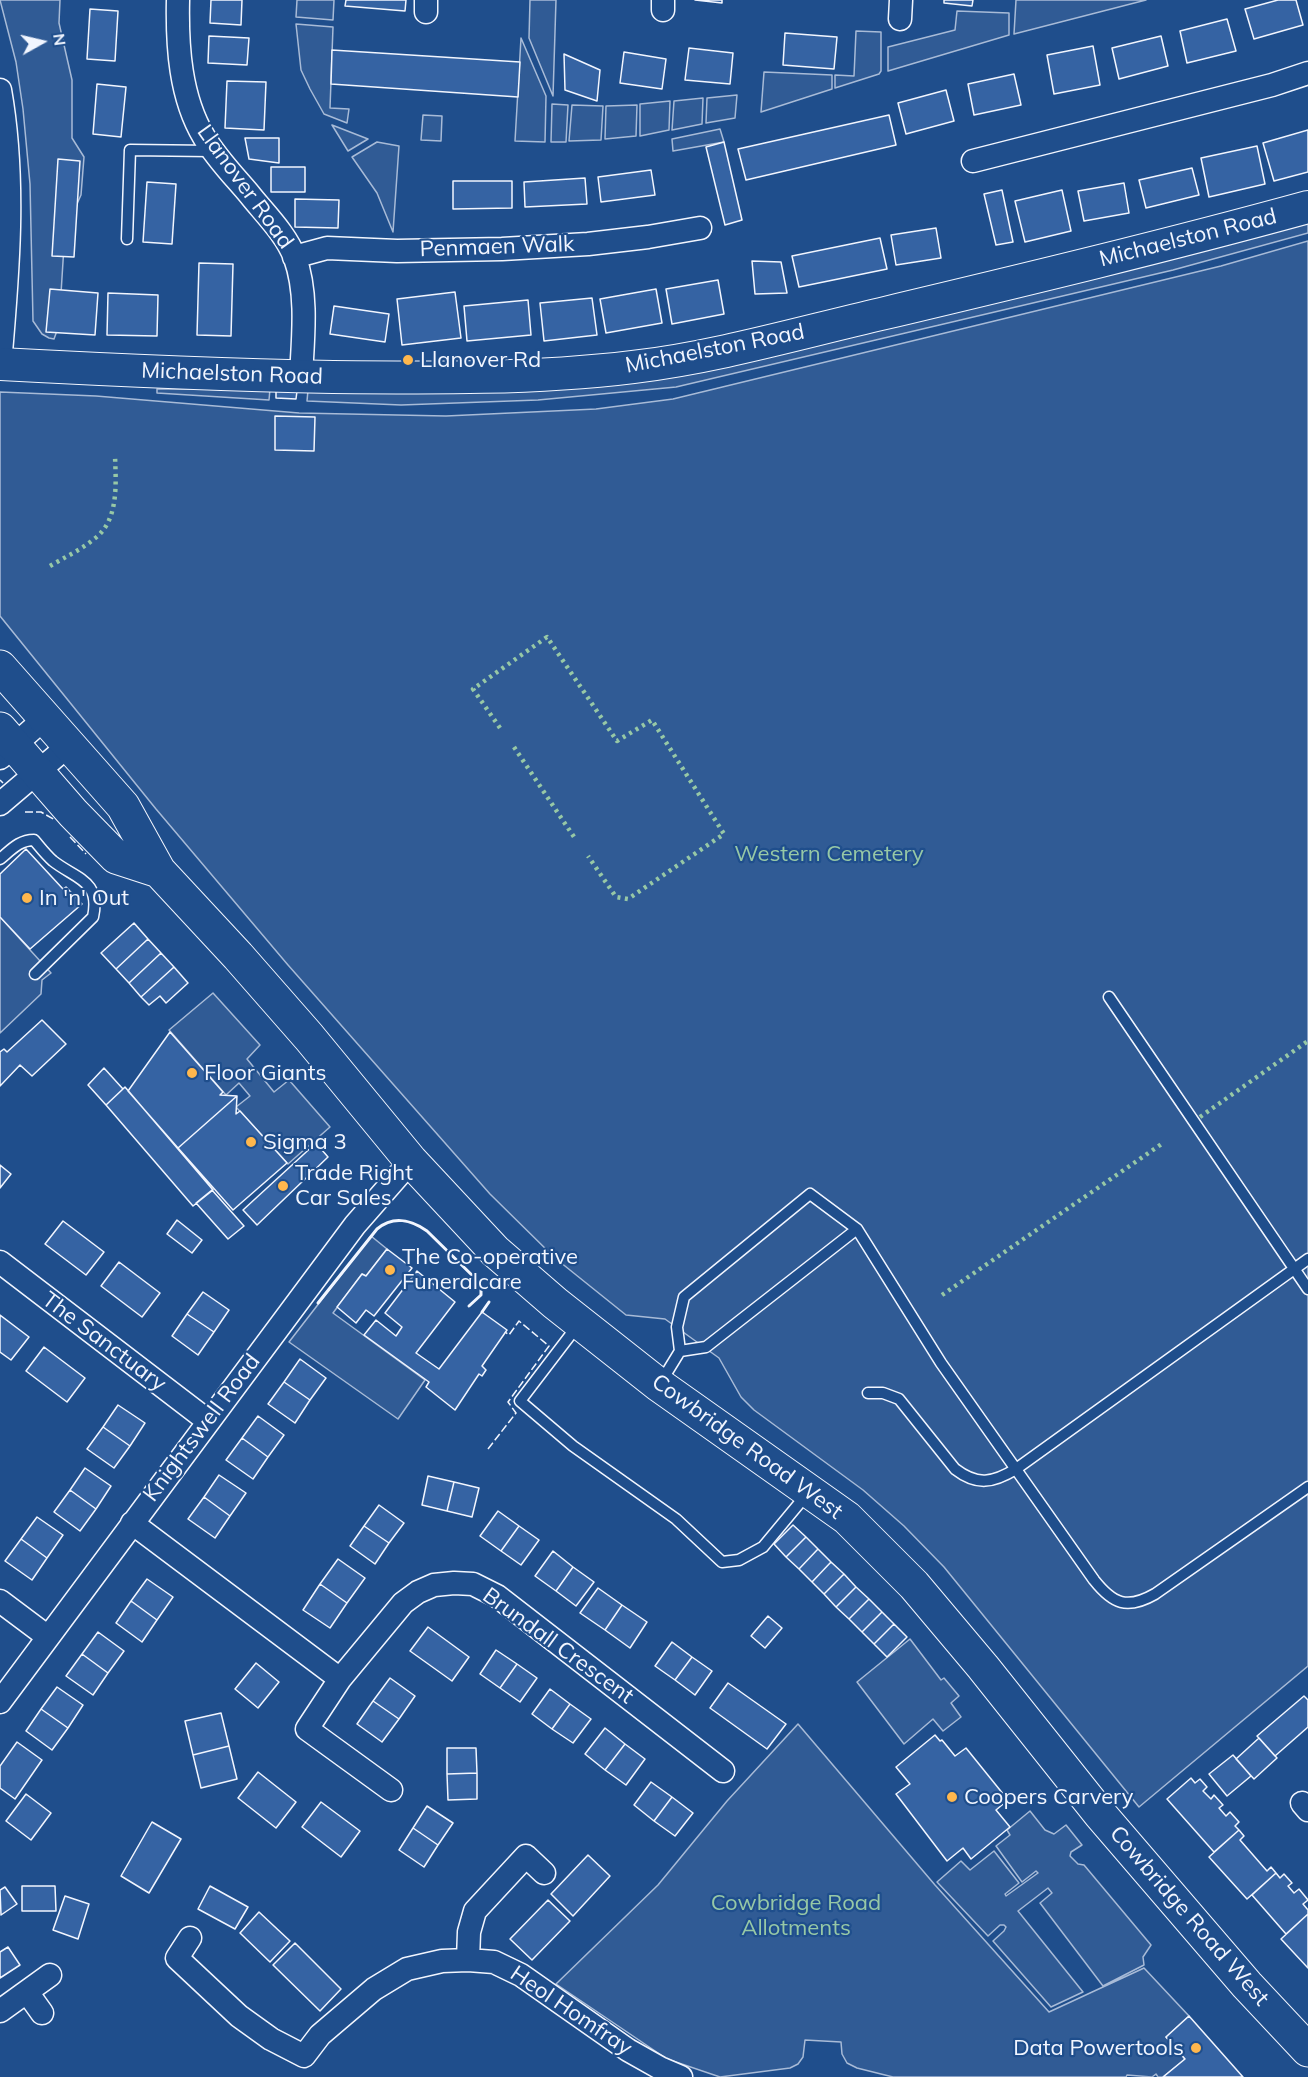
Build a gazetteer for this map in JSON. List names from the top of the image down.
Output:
{
  "streets": {
    "highway": ["Cowbridge Road West"],
    "street": [
      "Llanover Road",
      "Michaelston Road",
      "Penmaen Walk",
      "The Sanctuary",
      "Knightswell Road",
      "Brundall Crescent",
      "Heol Homfray"
    ]
  },
  "crossings": [
    ["Llanover Road", "Michaelston Road"],
    ["Llanover Road", "Penmaen Walk"],
    ["The Sanctuary", "Knightswell Road"],
    ["Knightswell Road", "Cowbridge Road West"]
  ],
  "parks": ["Western Cemetery", "Cowbridge Road Allotments"],
  "places": [
    "Llanover Rd",
    "In 'n' Out",
    "Floor Giants",
    "Sigma 3",
    "Trade Right Car Sales",
    "The Co-operative Funeralcare",
    "Coopers Carvery",
    "Data Powertools"
  ],
  "north": "right"
}
